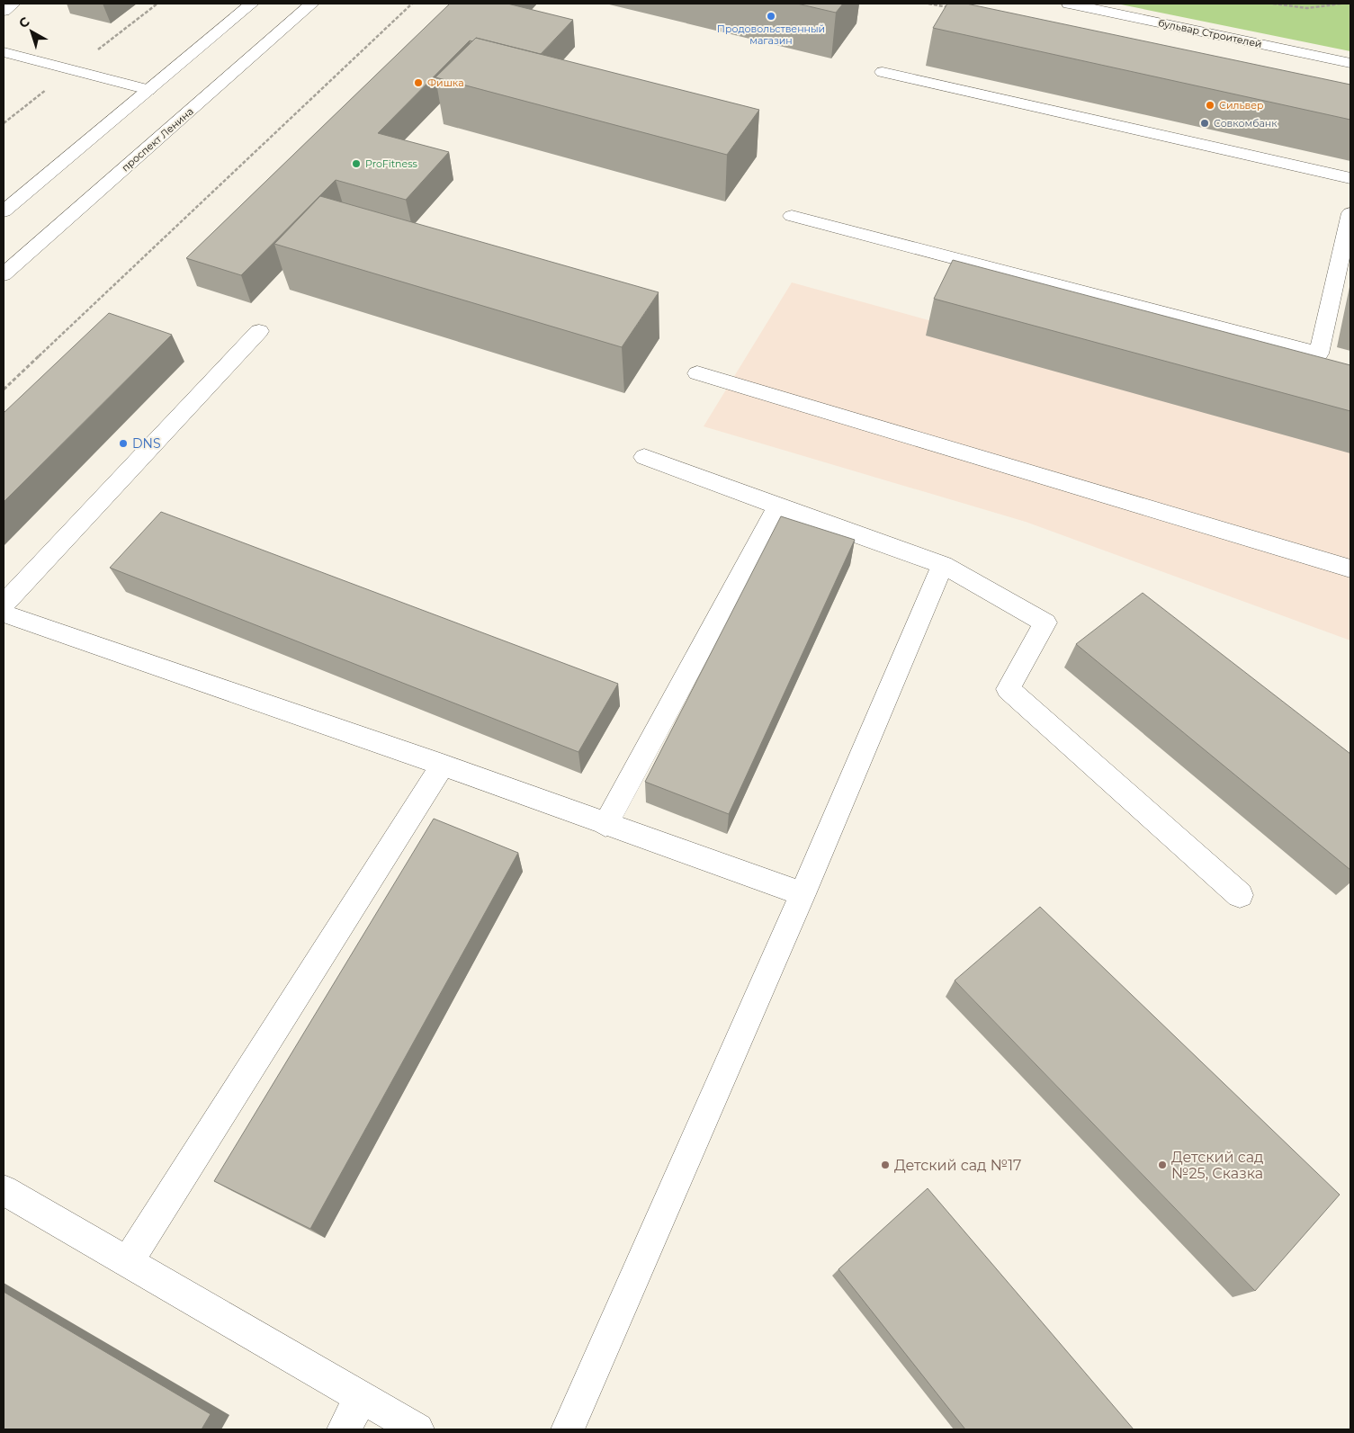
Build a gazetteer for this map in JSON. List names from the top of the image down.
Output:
{
  "streets": {
    "main road": ["бульвар Строителей", "проспект Ленина"]
  },
  "places": [
    "Продовольственный магазин",
    "Фишка",
    "Сильвер",
    "Совкомбанк",
    "ProFitness",
    "DNS",
    "Детский сад №17",
    "Детский сад №25, Сказка"
  ],
  "north": "top left"
}
